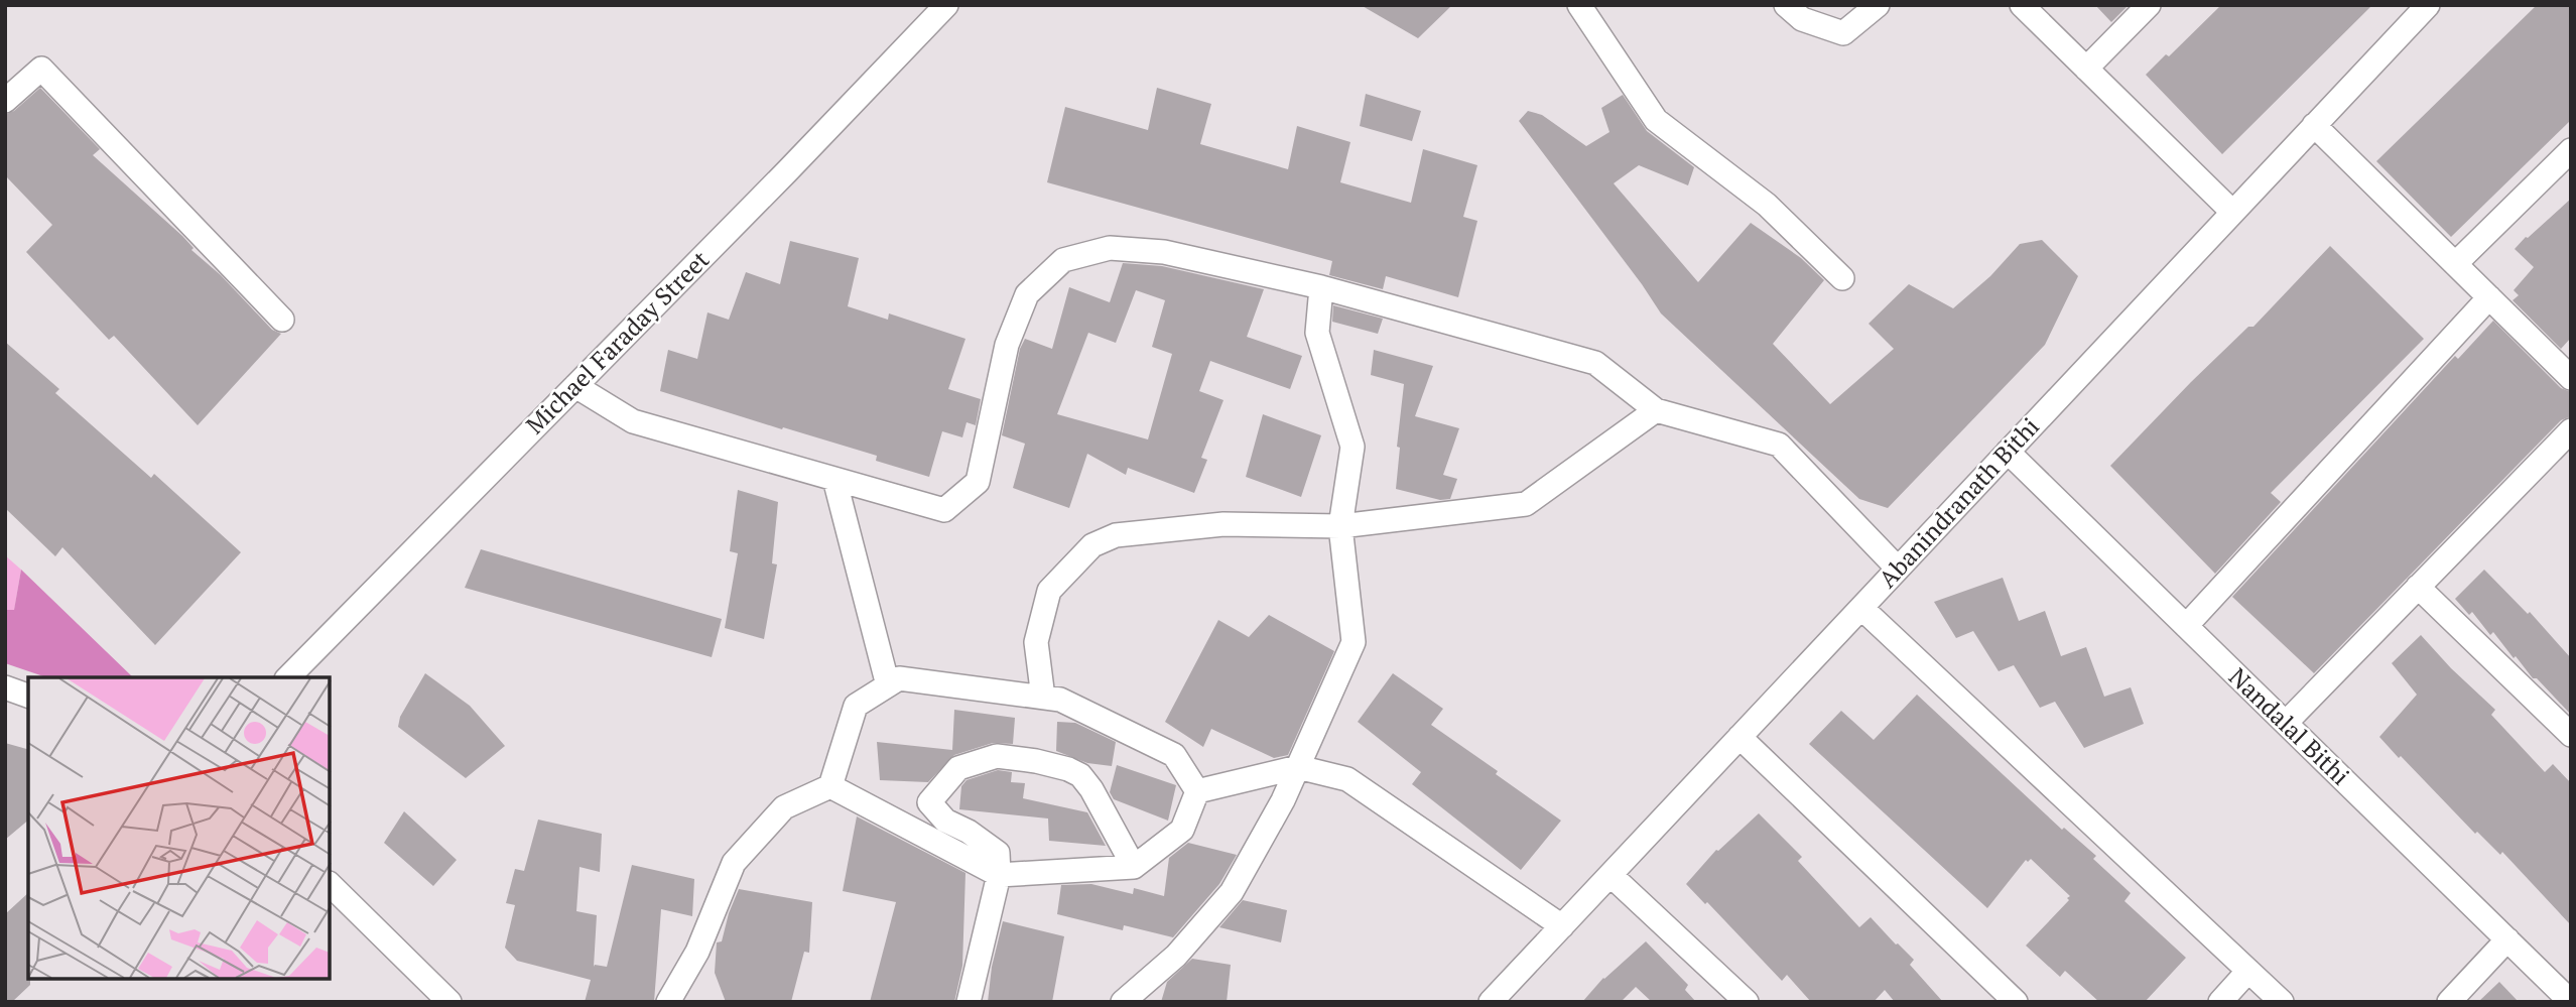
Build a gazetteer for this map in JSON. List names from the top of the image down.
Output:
{
  "streets": {
    "street": ["Michael Faraday Street", "Abanindranath Bithi", "Nandalal Bithi"]
  },
  "crossings": [
    ["Abanindranath Bithi", "Nandalal Bithi"]
  ]
}
